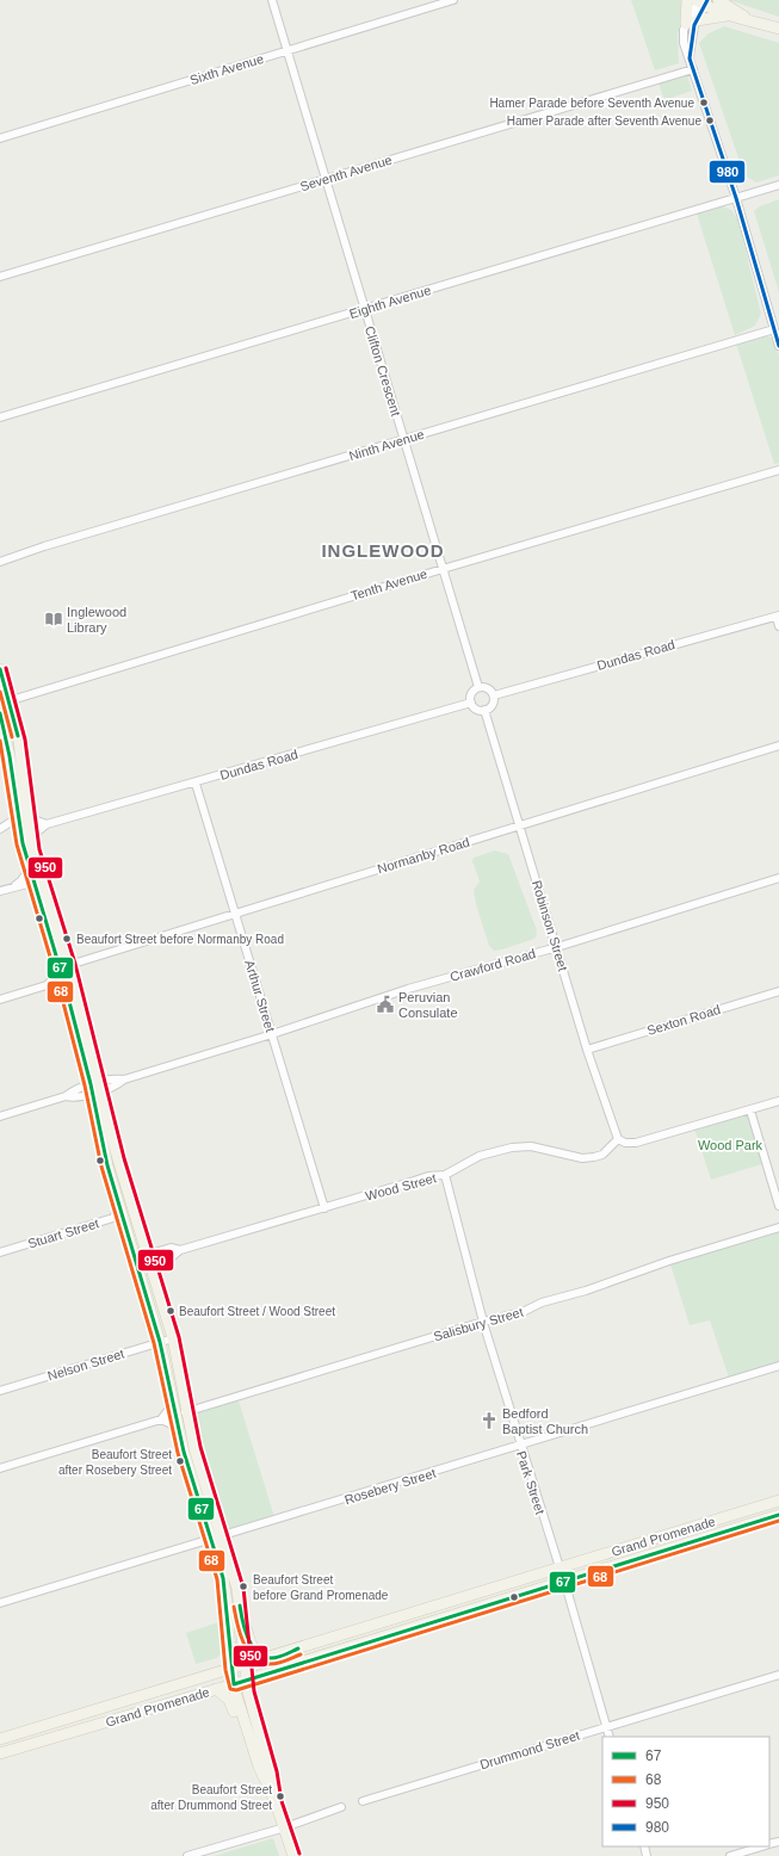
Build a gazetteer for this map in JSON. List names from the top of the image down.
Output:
{
  "streets": {
    "main road": ["Grand Promenade"],
    "street": [
      "Sixth Avenue",
      "Seventh Avenue",
      "Eighth Avenue",
      "Clifton Crescent",
      "Ninth Avenue",
      "Tenth Avenue",
      "Dundas Road",
      "Normanby Road",
      "Robinson Street",
      "Crawford Road",
      "Arthur Street",
      "Sexton Road",
      "Wood Street",
      "Stuart Street",
      "Salisbury Street",
      "Nelson Street",
      "Park Street",
      "Rosebery Street",
      "Drummond Street"
    ]
  },
  "crossings": [
    ["Sixth Avenue", "Clifton Crescent"],
    ["Seventh Avenue", "Clifton Crescent"],
    ["Eighth Avenue", "Clifton Crescent"],
    ["Clifton Crescent", "Ninth Avenue"],
    ["Clifton Crescent", "Tenth Avenue"],
    ["Clifton Crescent", "Dundas Road"],
    ["Clifton Crescent", "Robinson Street"],
    ["Dundas Road", "Robinson Street"],
    ["Dundas Road", "Arthur Street"],
    ["Normanby Road", "Robinson Street"],
    ["Normanby Road", "Arthur Street"],
    ["Robinson Street", "Crawford Road"],
    ["Robinson Street", "Sexton Road"],
    ["Robinson Street", "Wood Street"],
    ["Crawford Road", "Arthur Street"],
    ["Arthur Street", "Wood Street"],
    ["Wood Street", "Park Street"],
    ["Salisbury Street", "Park Street"],
    ["Park Street", "Rosebery Street"],
    ["Park Street", "Grand Promenade"]
  ],
  "districts": ["INGLEWOOD"],
  "parks": ["Wood Park"],
  "places": {
    "other": [
      "Hamer Parade before Seventh Avenue",
      "Hamer Parade after Seventh Avenue",
      "Beaufort Street before Normanby Road",
      "Beaufort Street / Wood Street",
      "Beaufort Street after Rosebery Street",
      "Beaufort Street before Grand Promenade",
      "Beaufort Street after Drummond Street"
    ],
    "library": ["Inglewood Library"],
    "public building": ["Peruvian Consulate"],
    "church": ["Bedford Baptist Church"]
  },
  "lines": [
    "transit line 980",
    "transit line 950",
    "transit line 67",
    "transit line 68"
  ],
  "legend": [
    "67",
    "68",
    "950",
    "980"
  ]
}
